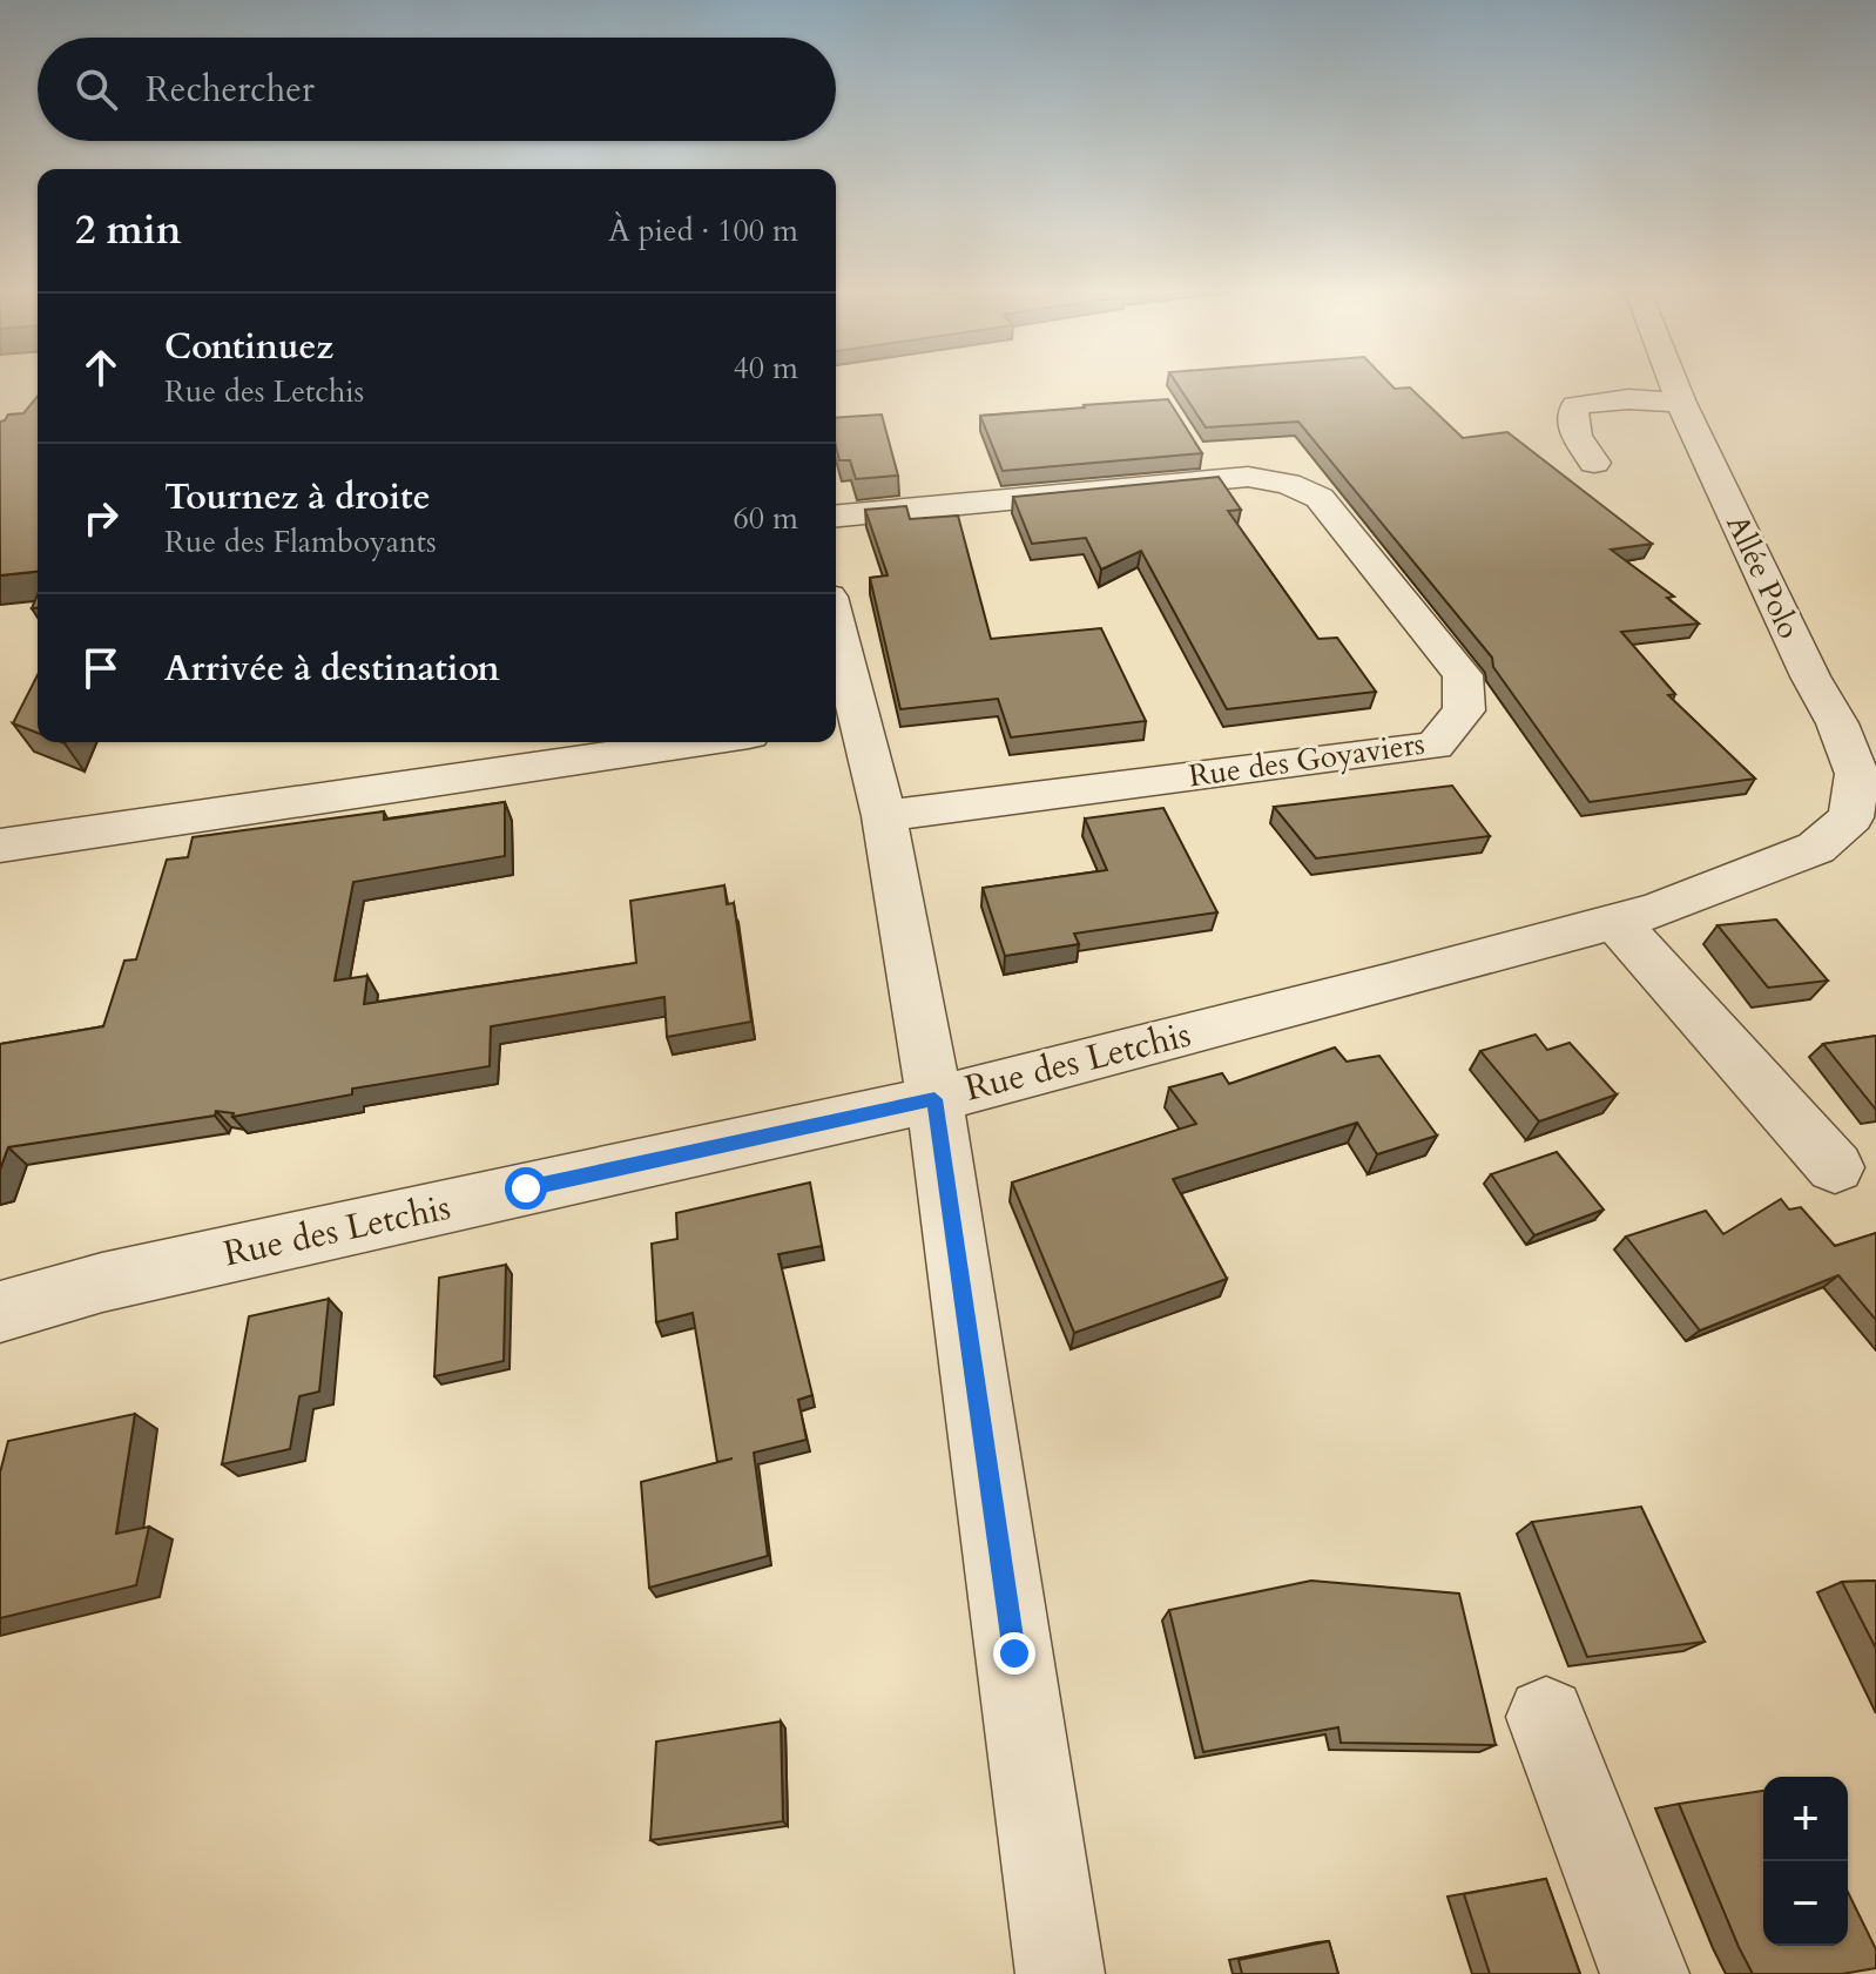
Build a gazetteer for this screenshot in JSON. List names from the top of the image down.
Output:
{
  "streets": {
    "street": ["Allée Polo", "Rue des Goyaviers", "Rue des Letchis"]
  },
  "crossings": [
    ["Allée Polo", "Rue des Letchis"]
  ],
  "page": {
    "search": "Rechercher",
    "heading": ["2 min", "À pied · 100 m"],
    "list": [
      ["Continuez", "Rue des Letchis", "40 m"],
      ["Tournez à droite", "Rue des Flamboyants", "60 m"],
      "Arrivée à destination"
    ],
    "map_buttons": ["+", "−"]
  }
}
